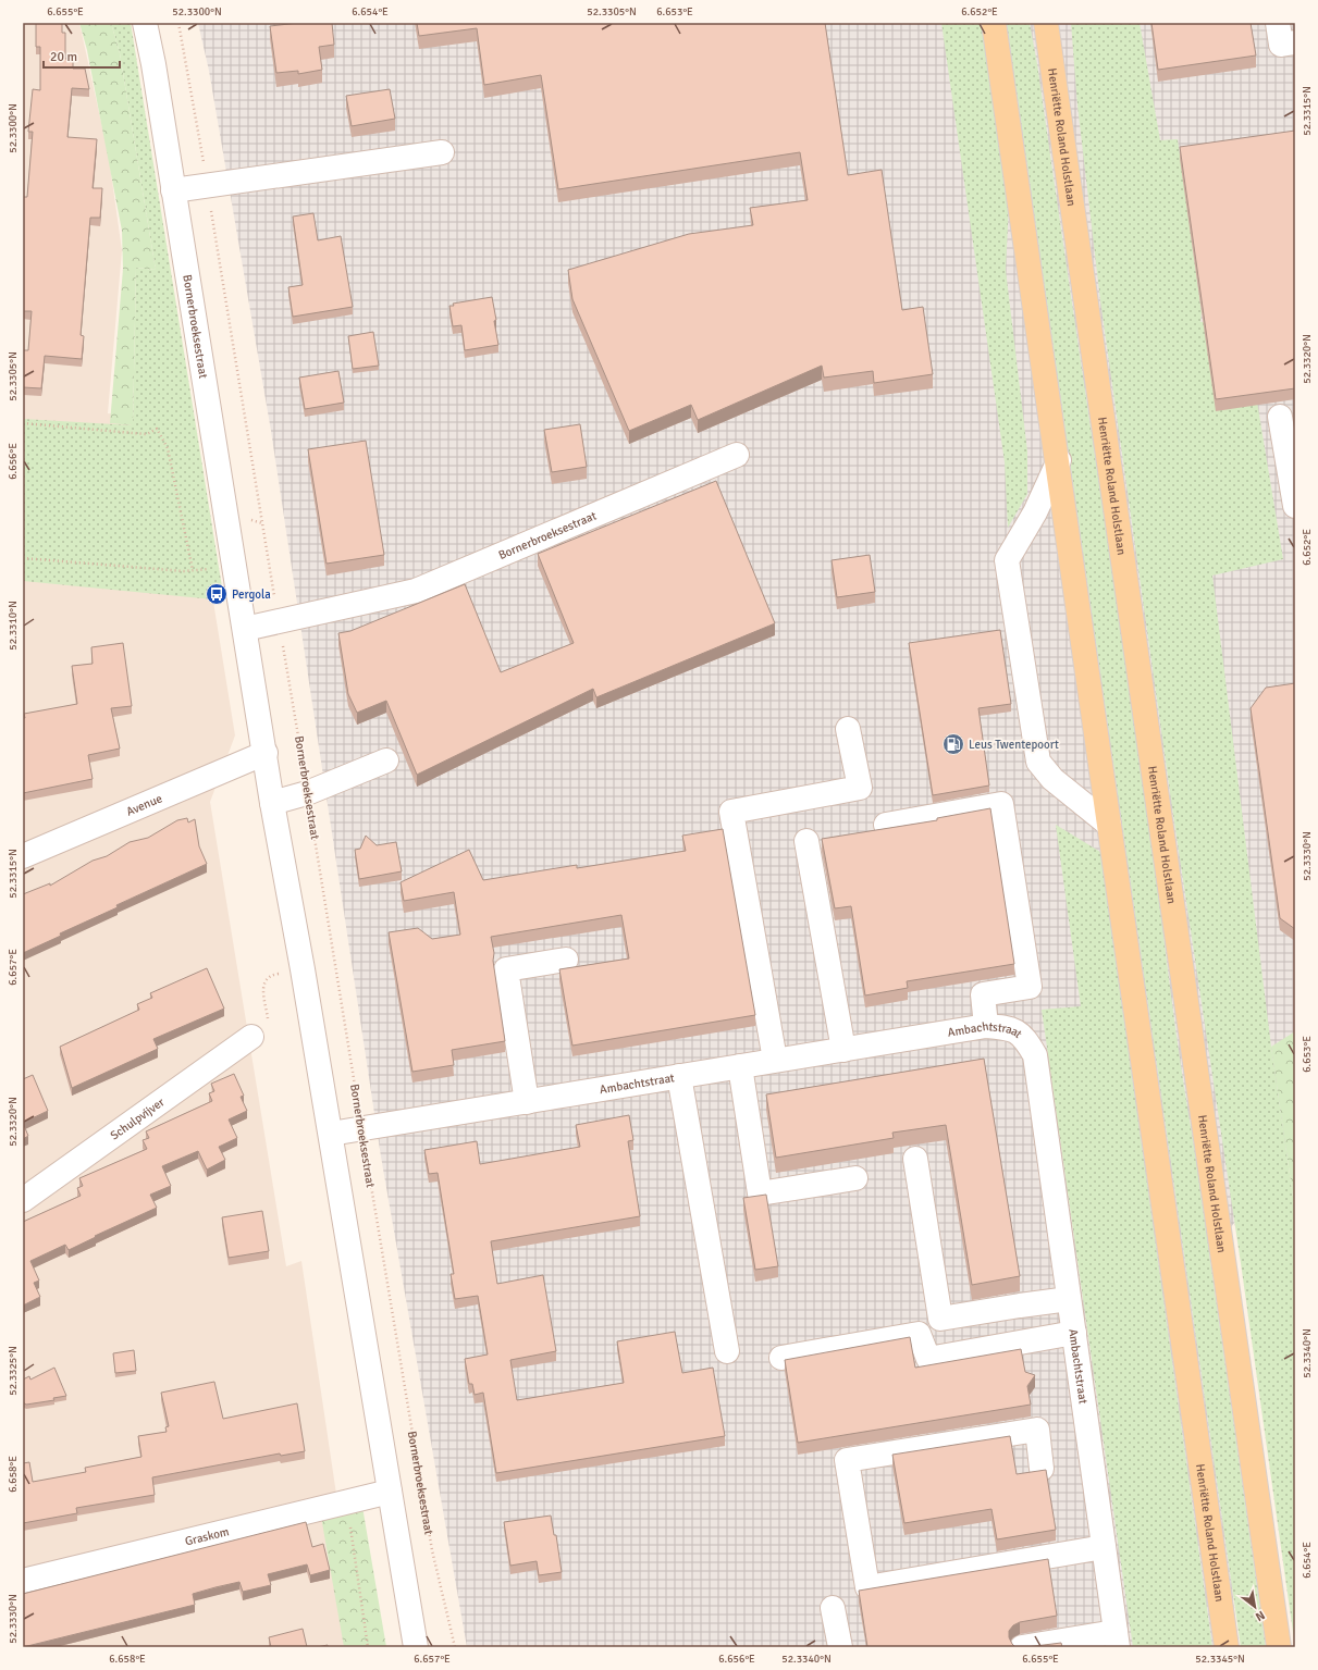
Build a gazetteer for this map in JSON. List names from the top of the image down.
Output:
{
  "streets": {
    "main road": ["Henriëtte Roland Holstlaan"],
    "street": [
      "Bornerbroeksestraat",
      "Avenue",
      "Ambachtstraat",
      "Schulpvijver",
      "Graskom"
    ]
  },
  "crossings": [
    ["Bornerbroeksestraat", "Avenue"],
    ["Bornerbroeksestraat", "Ambachtstraat"],
    ["Bornerbroeksestraat", "Graskom"]
  ],
  "places": {
    "bus stop": ["Pergola"],
    "fuel station": ["Leus Twentepoort"]
  },
  "scale_bar": "20 m",
  "north": "bottom right",
  "coordinates": [
    "6.655°E",
    "52.3300°N",
    "6.654°E",
    "52.3305°N",
    "6.653°E",
    "6.652°E",
    "52.3315°N",
    "52.3320°N",
    "6.656°E",
    "52.3310°N",
    "52.3330°N",
    "6.657°E",
    "52.3340°N",
    "52.3325°N",
    "6.658°E",
    "52.3345°N"
  ]
}
